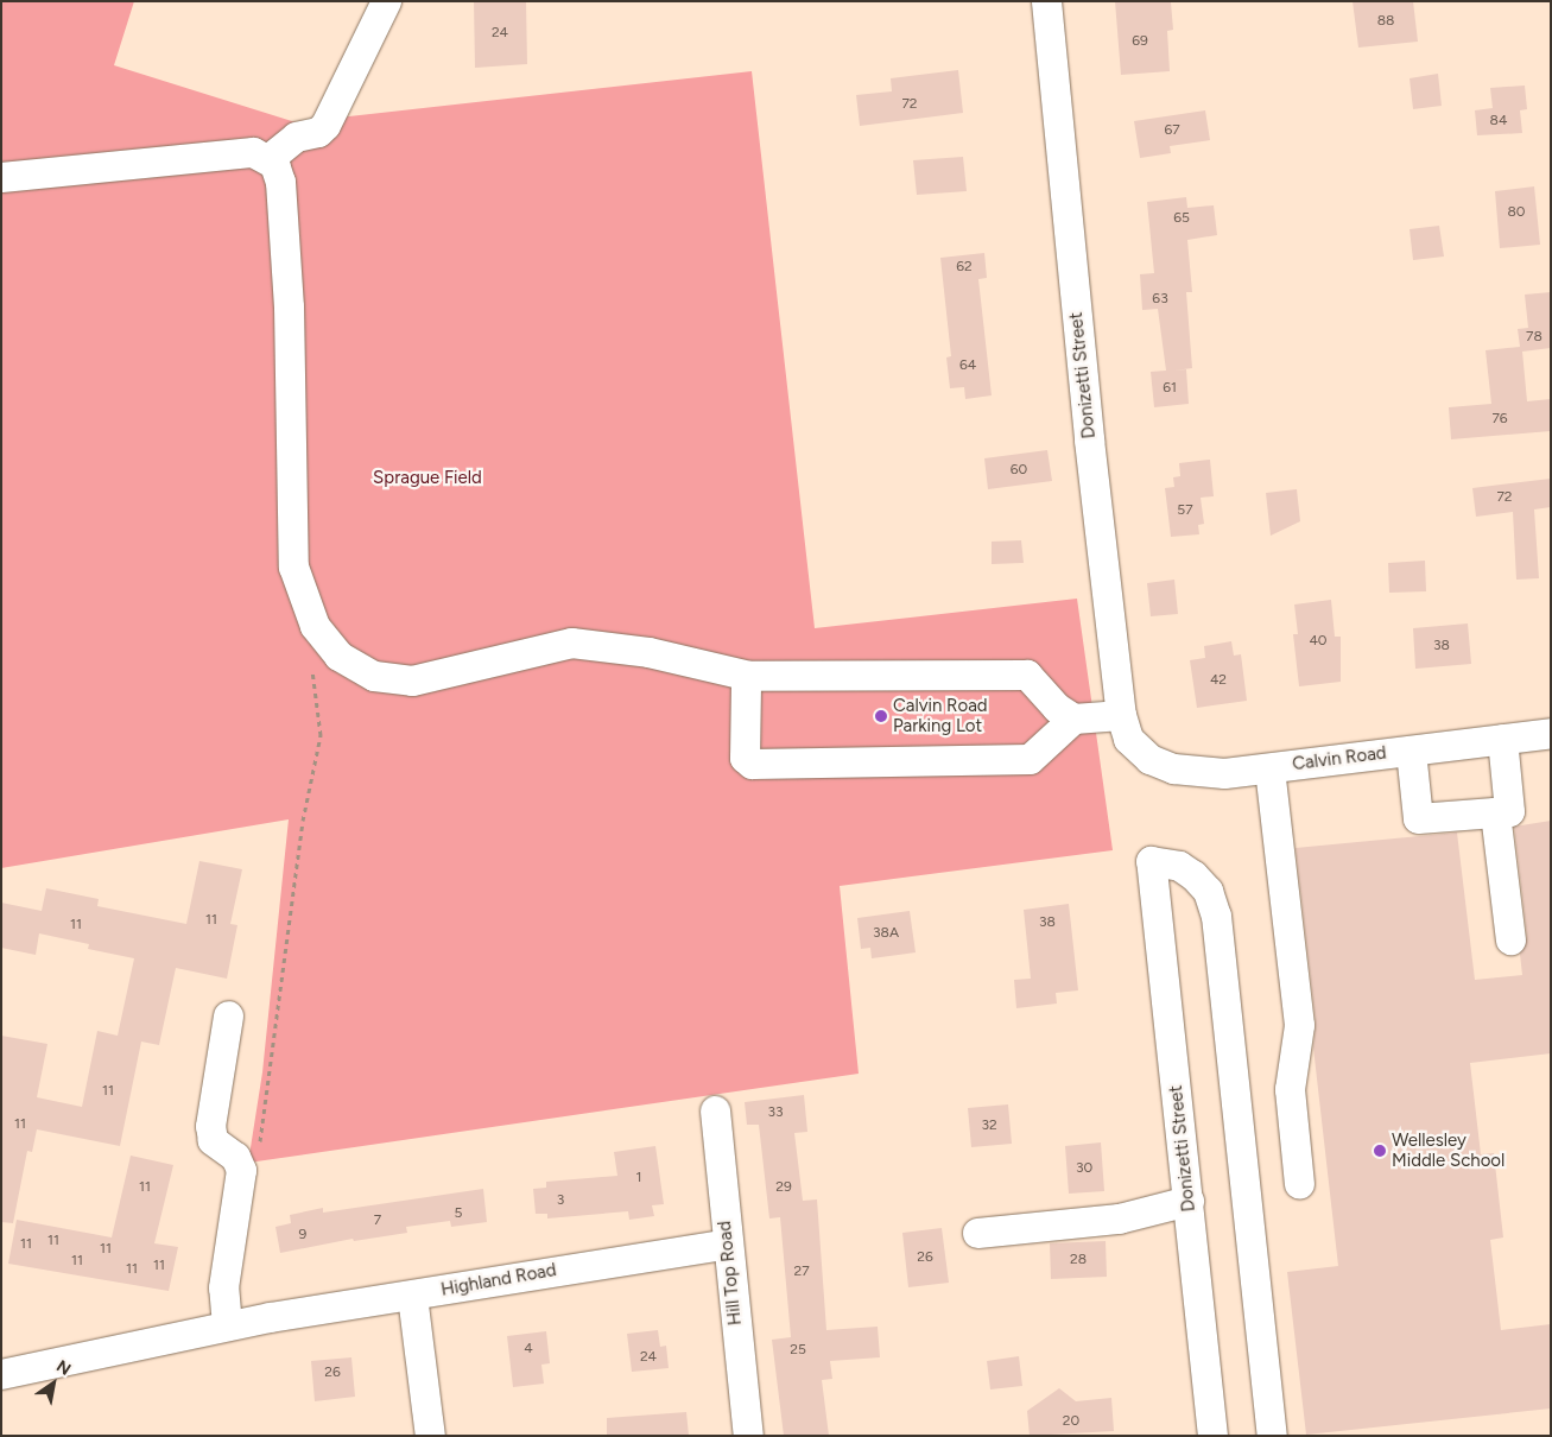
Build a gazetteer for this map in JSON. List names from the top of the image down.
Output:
{
  "streets": {
    "street": [
      "Donizetti Street",
      "Calvin Road",
      "Hill Top Road",
      "Highland Road"
    ]
  },
  "crossings": [
    ["Donizetti Street", "Calvin Road"],
    ["Hill Top Road", "Highland Road"]
  ],
  "parks": ["Sprague Field"],
  "places": ["Calvin Road Parking Lot", "Wellesley Middle School"],
  "house_numbers": [
    "88",
    "24",
    "69",
    "72",
    "84",
    "67",
    "80",
    "65",
    "62",
    "63",
    "78",
    "64",
    "61",
    "76",
    "60",
    "72",
    "57",
    "40",
    "38",
    "42",
    "11",
    "38",
    "11",
    "38A",
    "11",
    "33",
    "11",
    "32",
    "30",
    "1",
    "11",
    "29",
    "3",
    "5",
    "7",
    "9",
    "11",
    "11",
    "11",
    "26",
    "28",
    "11",
    "11",
    "11",
    "27",
    "4",
    "25",
    "24",
    "26",
    "20"
  ],
  "north": "top right"
}
